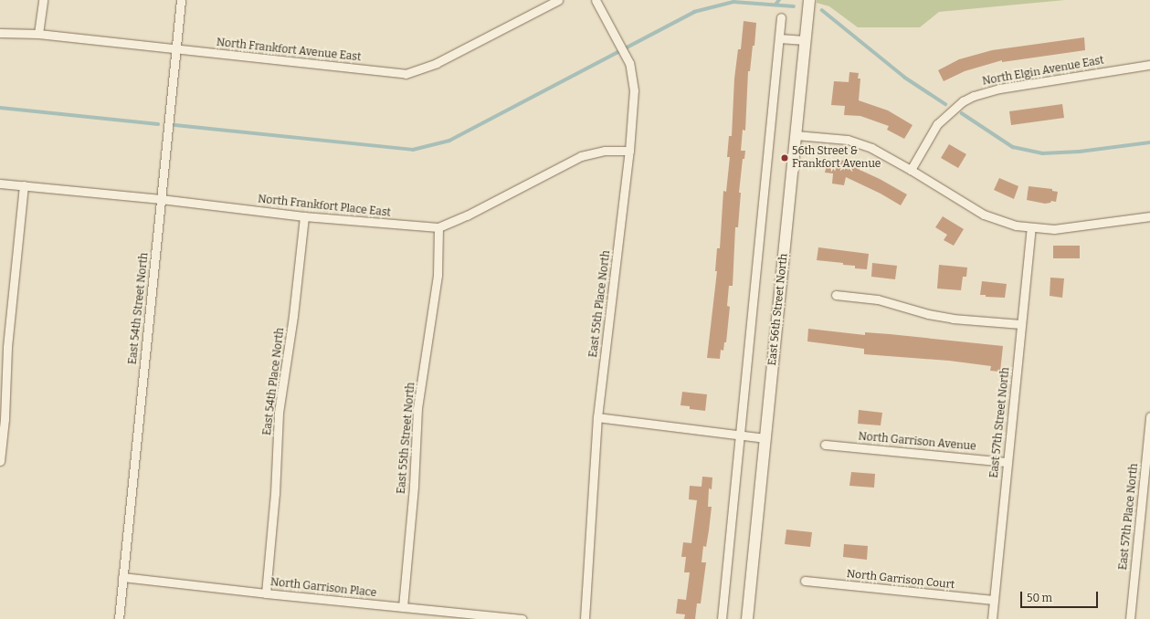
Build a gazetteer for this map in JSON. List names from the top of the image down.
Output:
{
  "streets": {
    "street": [
      "North Frankfort Avenue East",
      "North Elgin Avenue East",
      "North Frankfort Place East",
      "East 55th Place North",
      "East 54th Street North",
      "East 56th Street North",
      "East 54th Place North",
      "East 57th Street North",
      "East 55th Street North",
      "North Garrison Avenue",
      "East 57th Place North",
      "North Garrison Court",
      "North Garrison Place"
    ]
  },
  "crossings": [
    ["North Frankfort Avenue East", "East 54th Street North"],
    ["North Frankfort Place East", "East 55th Place North"],
    ["North Frankfort Place East", "East 54th Street North"],
    ["North Frankfort Place East", "East 54th Place North"],
    ["North Frankfort Place East", "East 55th Street North"],
    ["East 54th Street North", "North Garrison Place"],
    ["East 54th Place North", "North Garrison Place"],
    ["East 57th Street North", "North Garrison Avenue"],
    ["East 57th Street North", "North Garrison Court"],
    ["East 55th Street North", "North Garrison Place"]
  ],
  "places": ["56th Street & Frankfort Avenue"],
  "scale_bar": "50 m"
}
